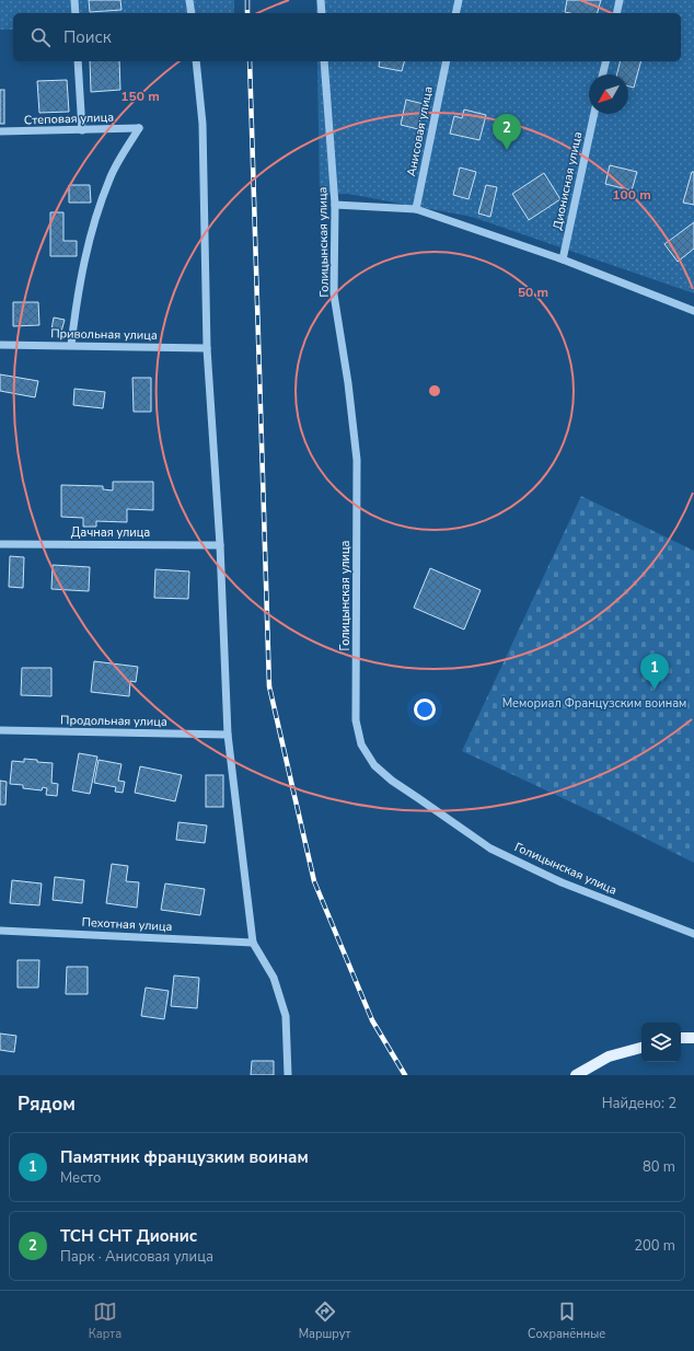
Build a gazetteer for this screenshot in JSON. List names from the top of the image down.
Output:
{
  "streets": {
    "street": [
      "Степовая улица",
      "Анисовая улица",
      "Дионисная улица",
      "Голицынская улица",
      "Привольная улица",
      "Дачная улица",
      "Продольная улица",
      "Пехотная улица"
    ]
  },
  "crossings": [
    ["Степовая улица", "Привольная улица"]
  ],
  "parks": ["Мемориал Французским воинам"],
  "north": "bottom left",
  "page": {
    "search": "Поиск",
    "pins": ["2", "1"],
    "heading": ["Рядом", "Найдено: 2"],
    "list": [
      {
        "mark": "1",
        "name": "Памятник французким воинам",
        "note": "Место",
        "value": "80 m"
      },
      {
        "mark": "2",
        "name": "ТСН СНТ Дионис",
        "note": "Парк · Анисовая улица",
        "value": "200 m"
      }
    ],
    "nav": ["Карта", "Маршрут", "Сохранённые"]
  },
  "rings": ["150 m", "100 m", "50 m"]
}
